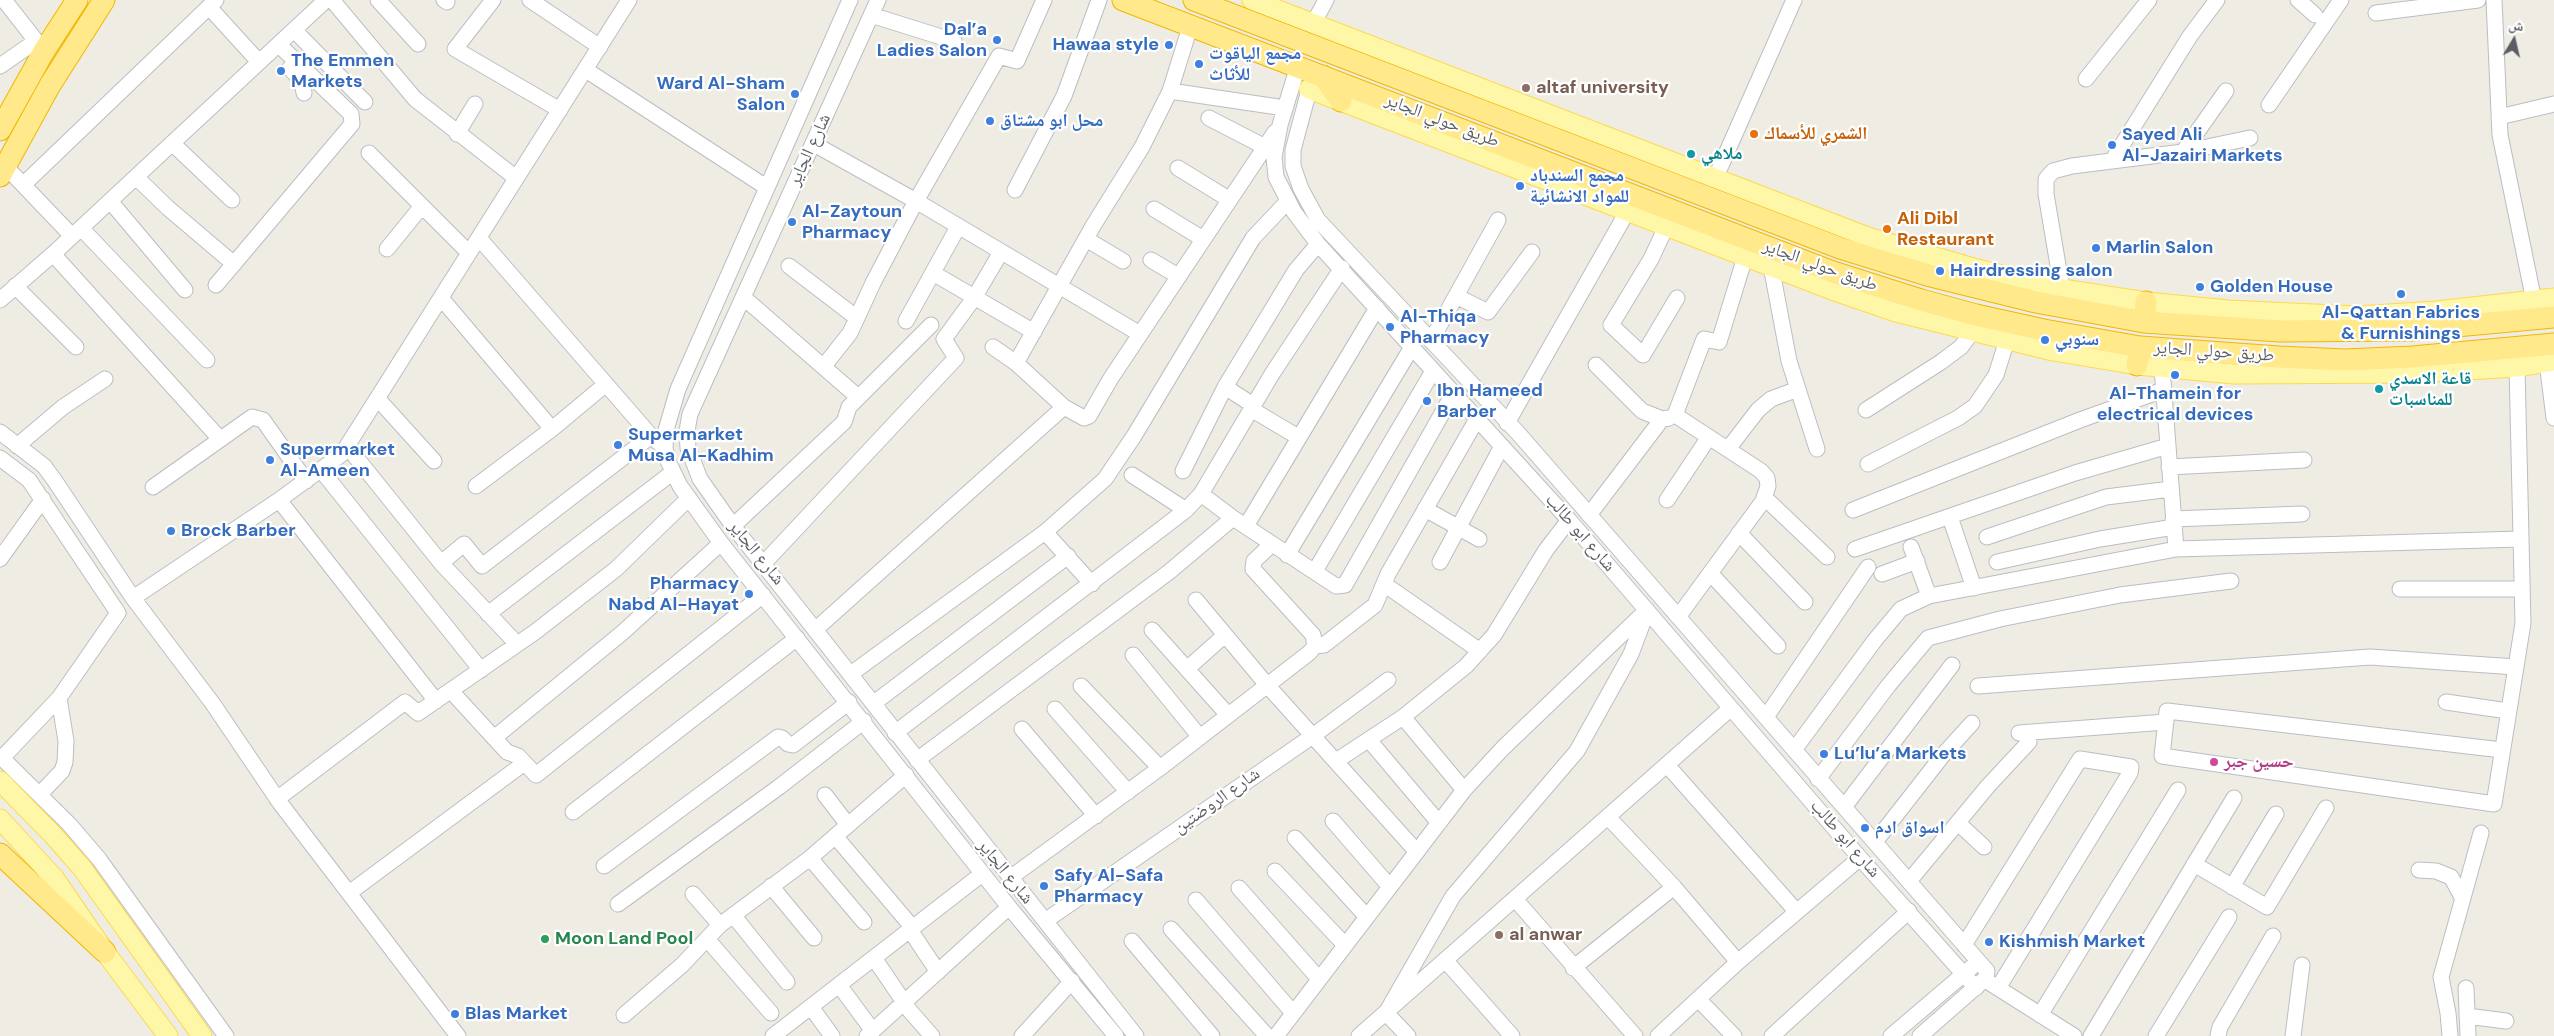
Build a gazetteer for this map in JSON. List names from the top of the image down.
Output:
{
  "streets": {
    "highway": ["طريق حولي الجاير"],
    "street": ["شارع الجاير", "شارع ابو طالب", "شارع الروضتين"]
  },
  "crossings": [
    ["طريق حولي الجاير", "شارع ابو طالب"],
    ["شارع الجاير", "شارع الروضتين"]
  ],
  "places": [
    "Dal’a Ladies Salon",
    "Hawaa style",
    "مجمع الياقوت للأثاث",
    "The Emmen Markets",
    "altaf university",
    "Ward Al-Sham Salon",
    "محل ابو مشتاق",
    "الشمري للأسماك",
    "Sayed Ali Al-Jazairi Markets",
    "ملاهي",
    "مجمع السندباد للمواد الانشائية",
    "Al-Zaytoun Pharmacy",
    "Ali Dibl Restaurant",
    "Marlin Salon",
    "Hairdressing salon",
    "Golden House",
    "Al-Qattan Fabrics & Furnishings",
    "Al-Thiqa Pharmacy",
    "سنوبي",
    "Al-Thamein for electrical devices",
    "قاعة الاسدي للمناسبات",
    "Ibn Hameed Barber",
    "Supermarket Musa Al-Kadhim",
    "Supermarket Al-Ameen",
    "Brock Barber",
    "Pharmacy Nabd Al-Hayat",
    "Lu’lu’a Markets",
    "حسين جبر",
    "اسواق ادم",
    "Safy Al-Safa Pharmacy",
    "al anwar",
    "Moon Land Pool",
    "Kishmish Market",
    "Blas Market"
  ],
  "north": "top"
}
